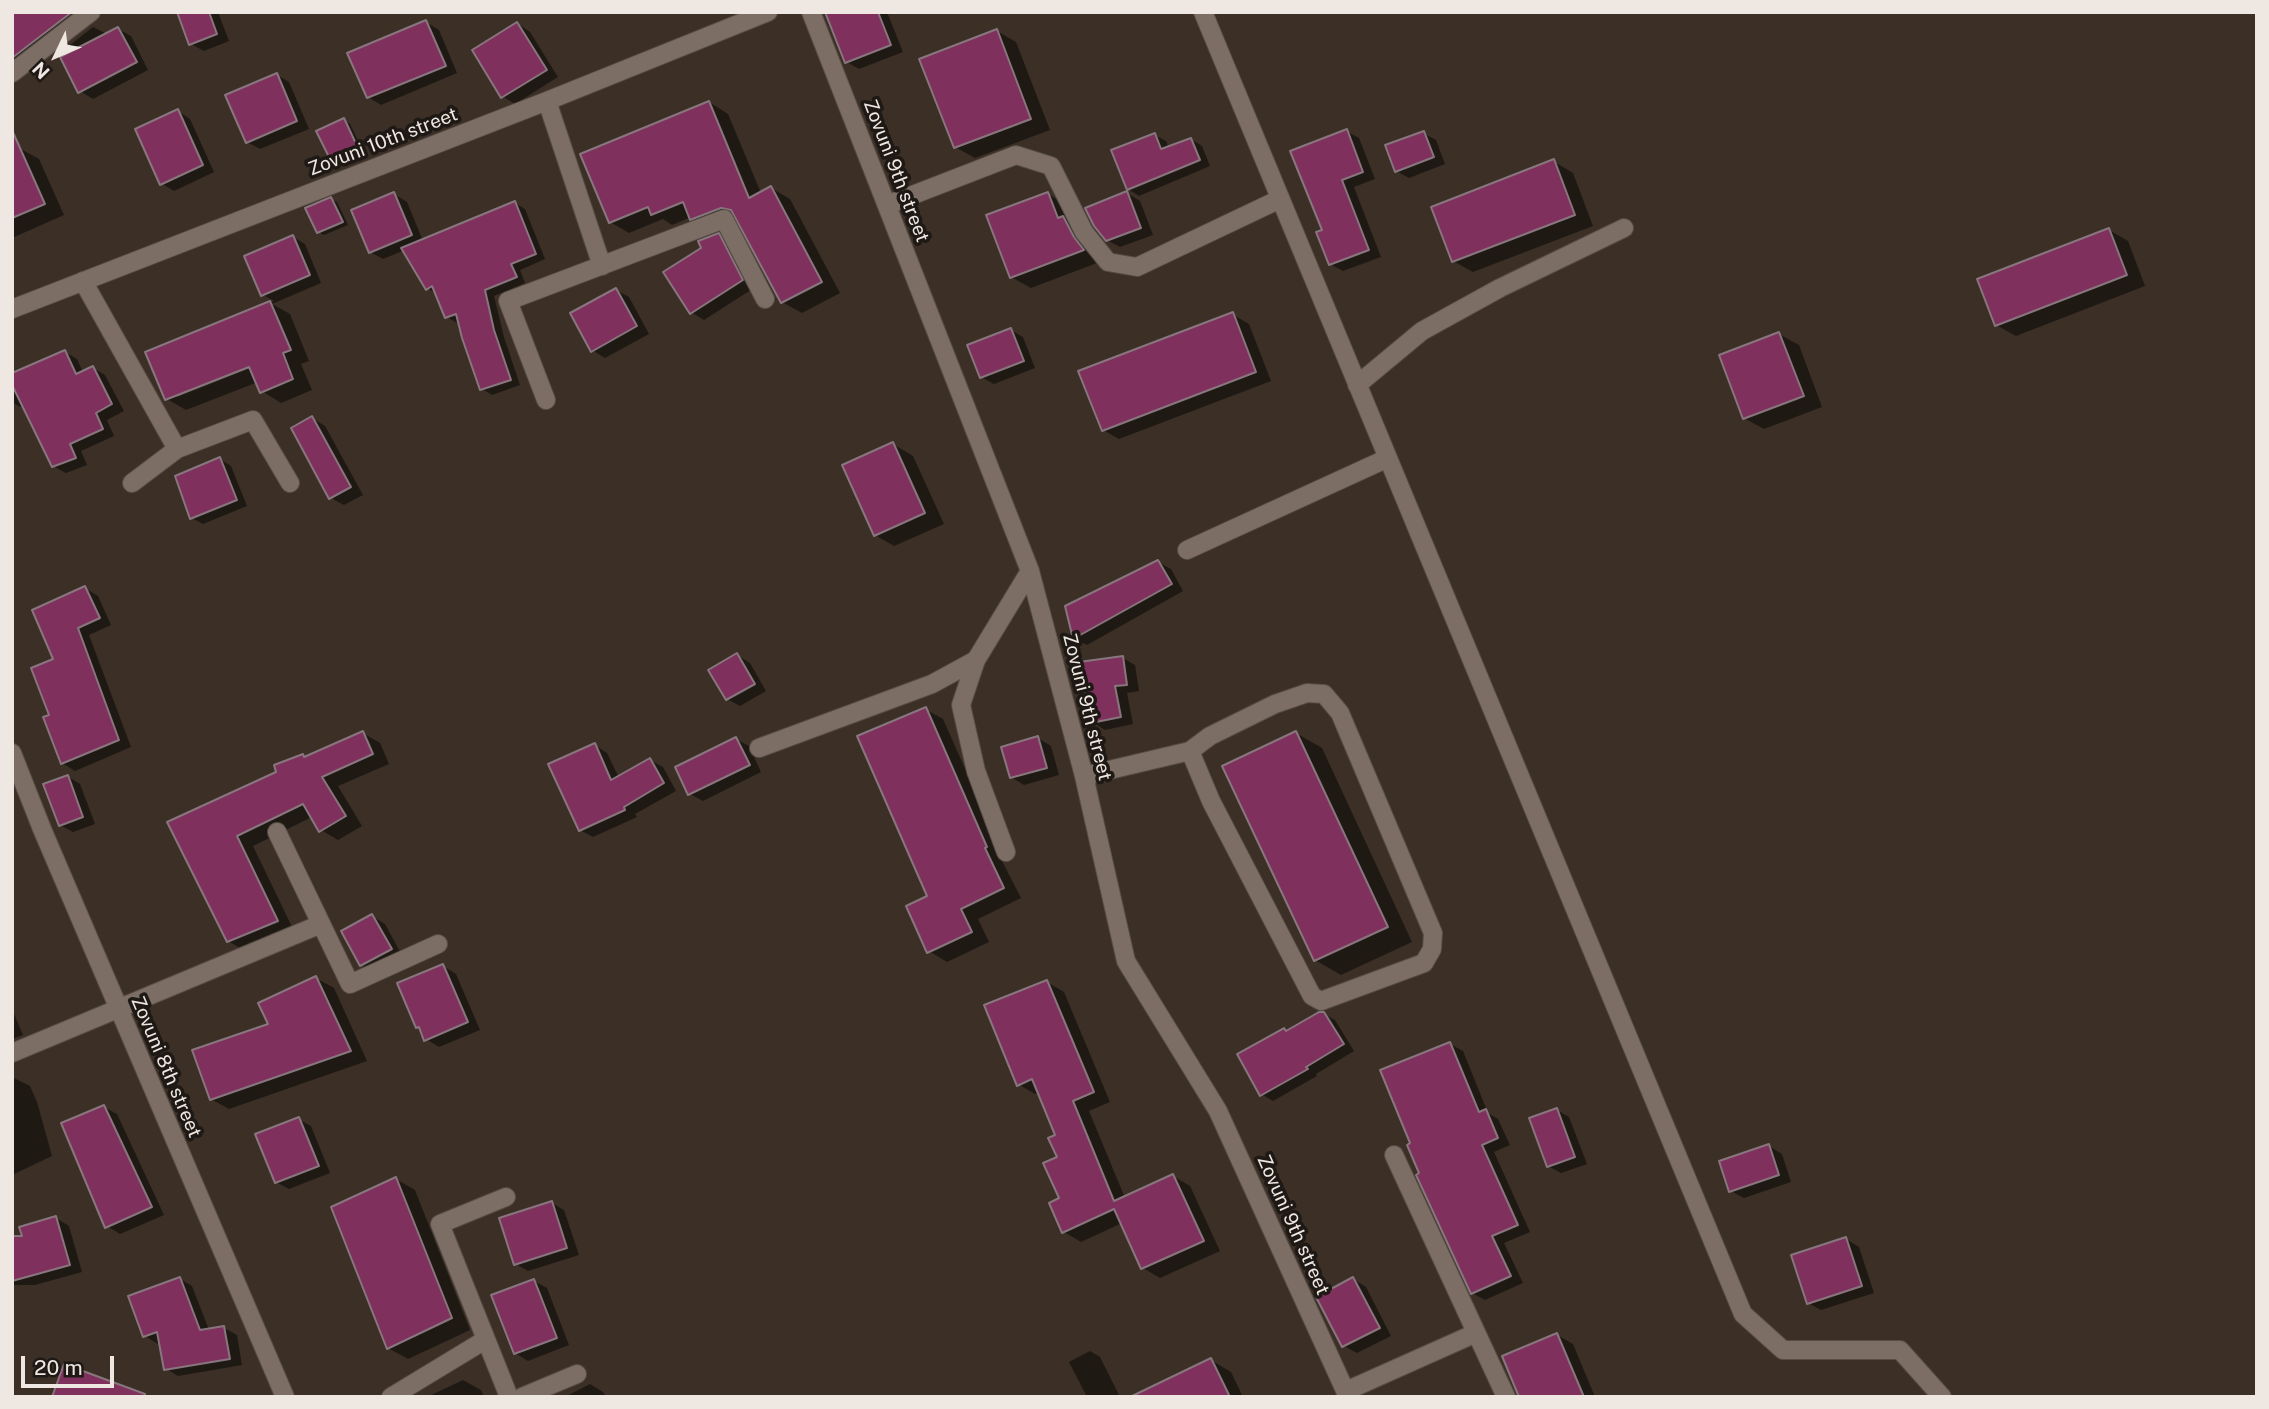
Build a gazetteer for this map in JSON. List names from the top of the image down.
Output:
{
  "streets": {
    "street": ["Zovuni 10th street", "Zovuni 9th street", "Zovuni 8th street"]
  },
  "scale_bar": "20 m",
  "north": "bottom left"
}
